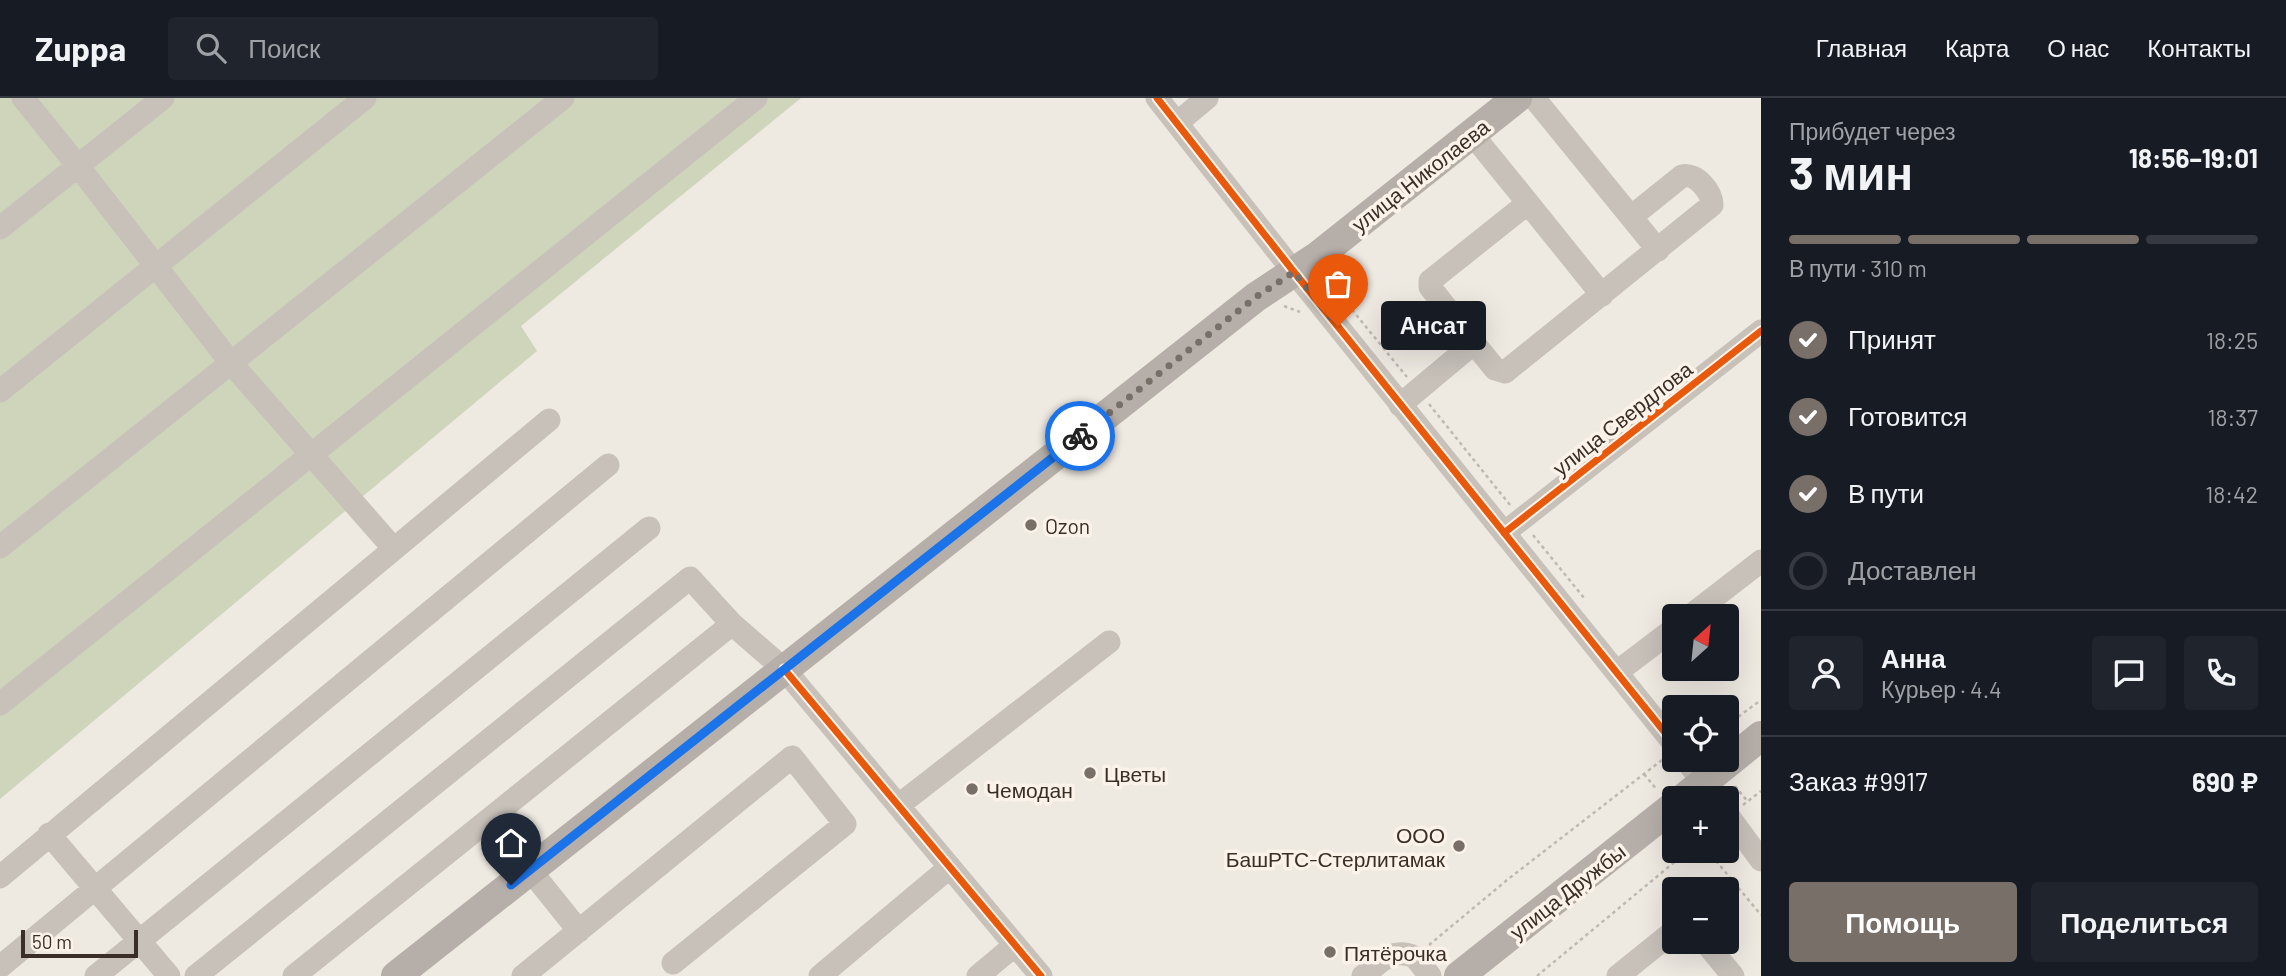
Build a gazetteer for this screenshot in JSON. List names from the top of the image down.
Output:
{
  "streets": {
    "main road": ["улица Николаева", "улица Дружбы"],
    "street": ["улица Свердлова"]
  },
  "places": [
    "Ансат",
    "Ozon",
    "Цветы",
    "Чемодан",
    "ООО БашРТС-Стерлитамак",
    "Пятёрочка"
  ],
  "scale_bar": "50 m",
  "north": "top right",
  "page": {
    "header": "Zuppa",
    "search": "Поиск",
    "nav": [
      "Главная",
      "Карта",
      "О нас",
      "Контакты"
    ],
    "heading": ["3 мин", "Прибудет через", "18:56–19:01"],
    "panel": [
      "Анна",
      "Курьер · 4.4",
      "Заказ #9917",
      "690 ₽"
    ],
    "bar": "В пути · 310 m",
    "bubble": "Ансат",
    "list": [
      ["Принят", "18:25"],
      ["Готовится", "18:37"],
      ["В пути", "18:42"],
      "Доставлен"
    ],
    "map_buttons": ["+", "−"],
    "buttons": ["Помощь", "Поделиться"],
    "scale": "50 m"
  }
}
